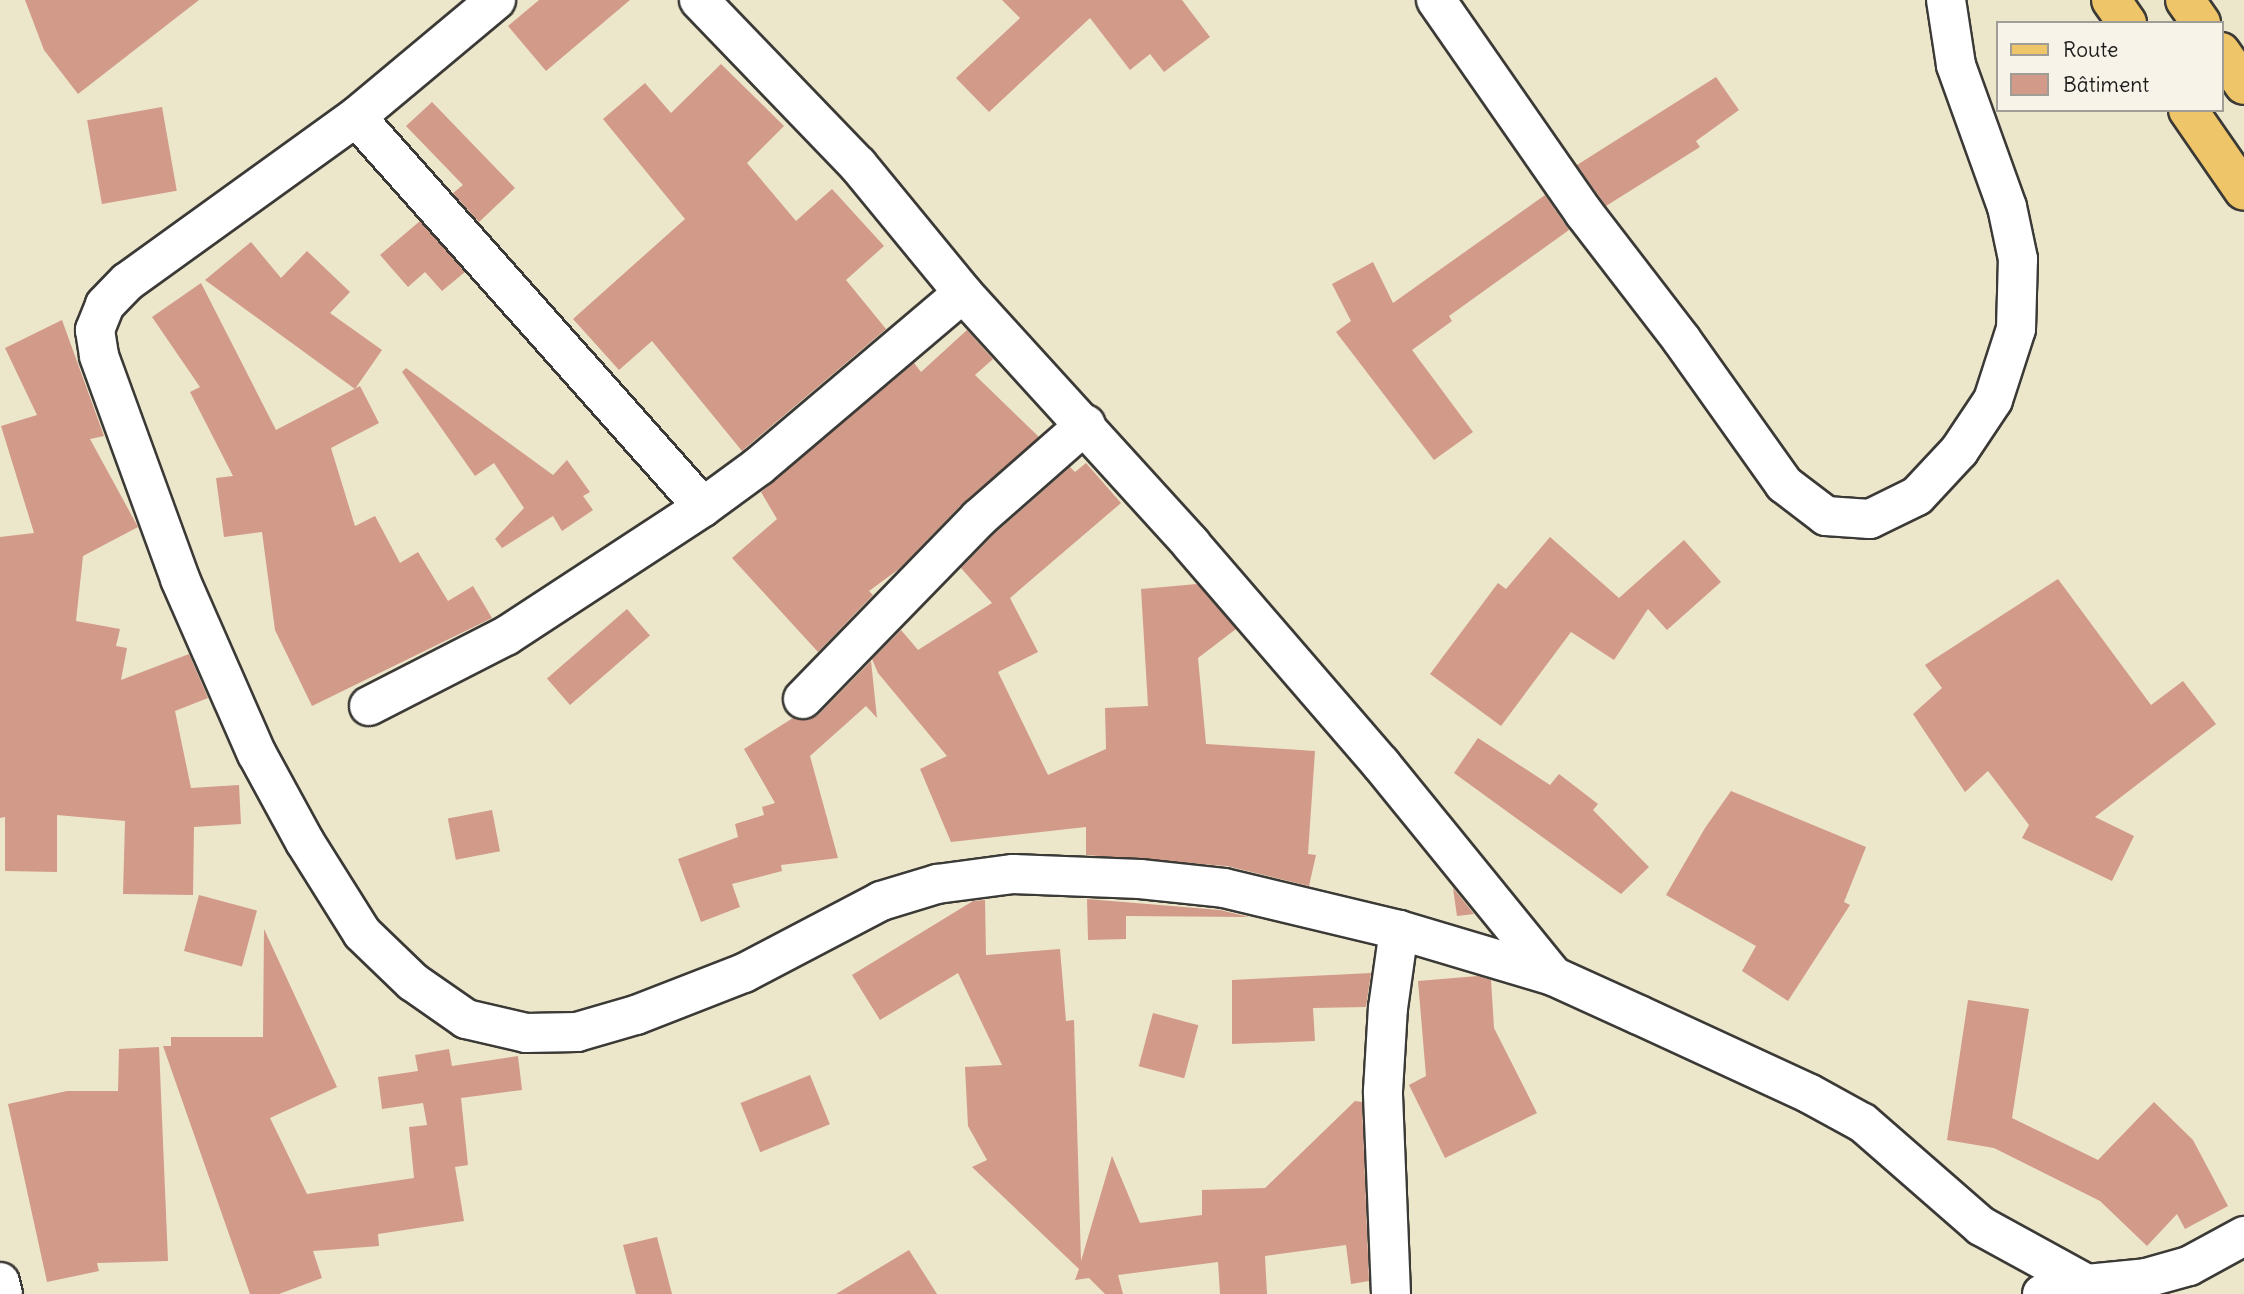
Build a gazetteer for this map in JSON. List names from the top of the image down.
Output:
{
  "legend": ["Route", "Bâtiment"]
}
